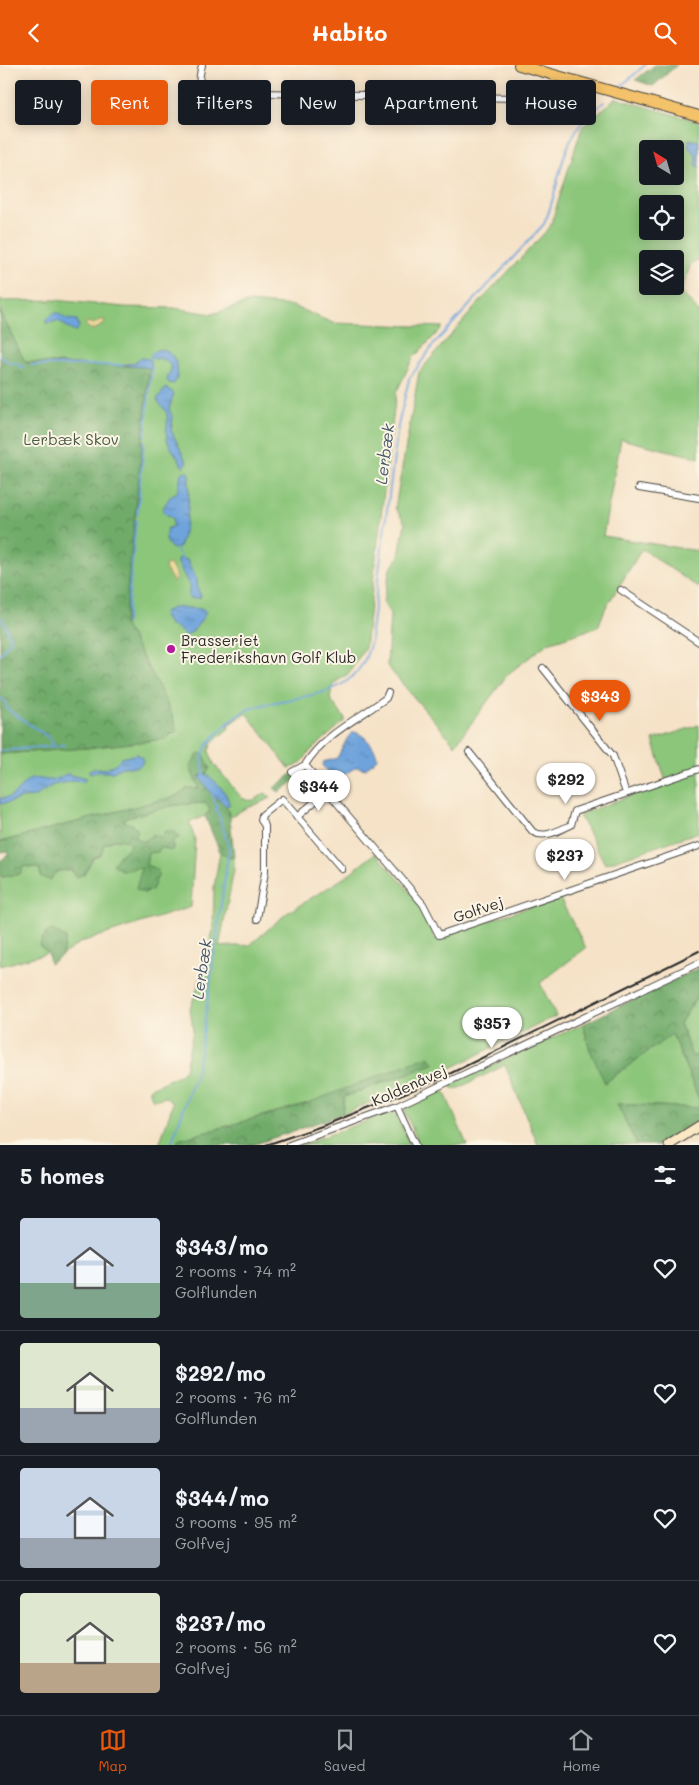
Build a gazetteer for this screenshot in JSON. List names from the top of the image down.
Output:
{
  "streets": {
    "street": ["Golfvej", "Koldenåvej"]
  },
  "water": ["Lerbæk"],
  "parks": ["Lerbæk Skov"],
  "places": ["Brasseriet Frederikshavn Golf Klub"],
  "north": "top left",
  "page": {
    "header": "Habito",
    "chip": [
      "Buy",
      "Rent",
      "Filters",
      "New",
      "Apartment",
      "House"
    ],
    "price": [
      "$343",
      "$292",
      "$344",
      "$237",
      "$357"
    ],
    "heading": "5 homes",
    "list": [
      {
        "name": "$343/mo",
        "note": "2 rooms · 74 m² · Golflunden"
      },
      {
        "name": "$292/mo",
        "note": "2 rooms · 76 m² · Golflunden"
      },
      {
        "name": "$344/mo",
        "note": "3 rooms · 95 m² · Golfvej"
      },
      {
        "name": "$237/mo",
        "note": "2 rooms · 56 m² · Golfvej"
      }
    ],
    "tabs": ["Map", "Saved", "Home"]
  }
}
